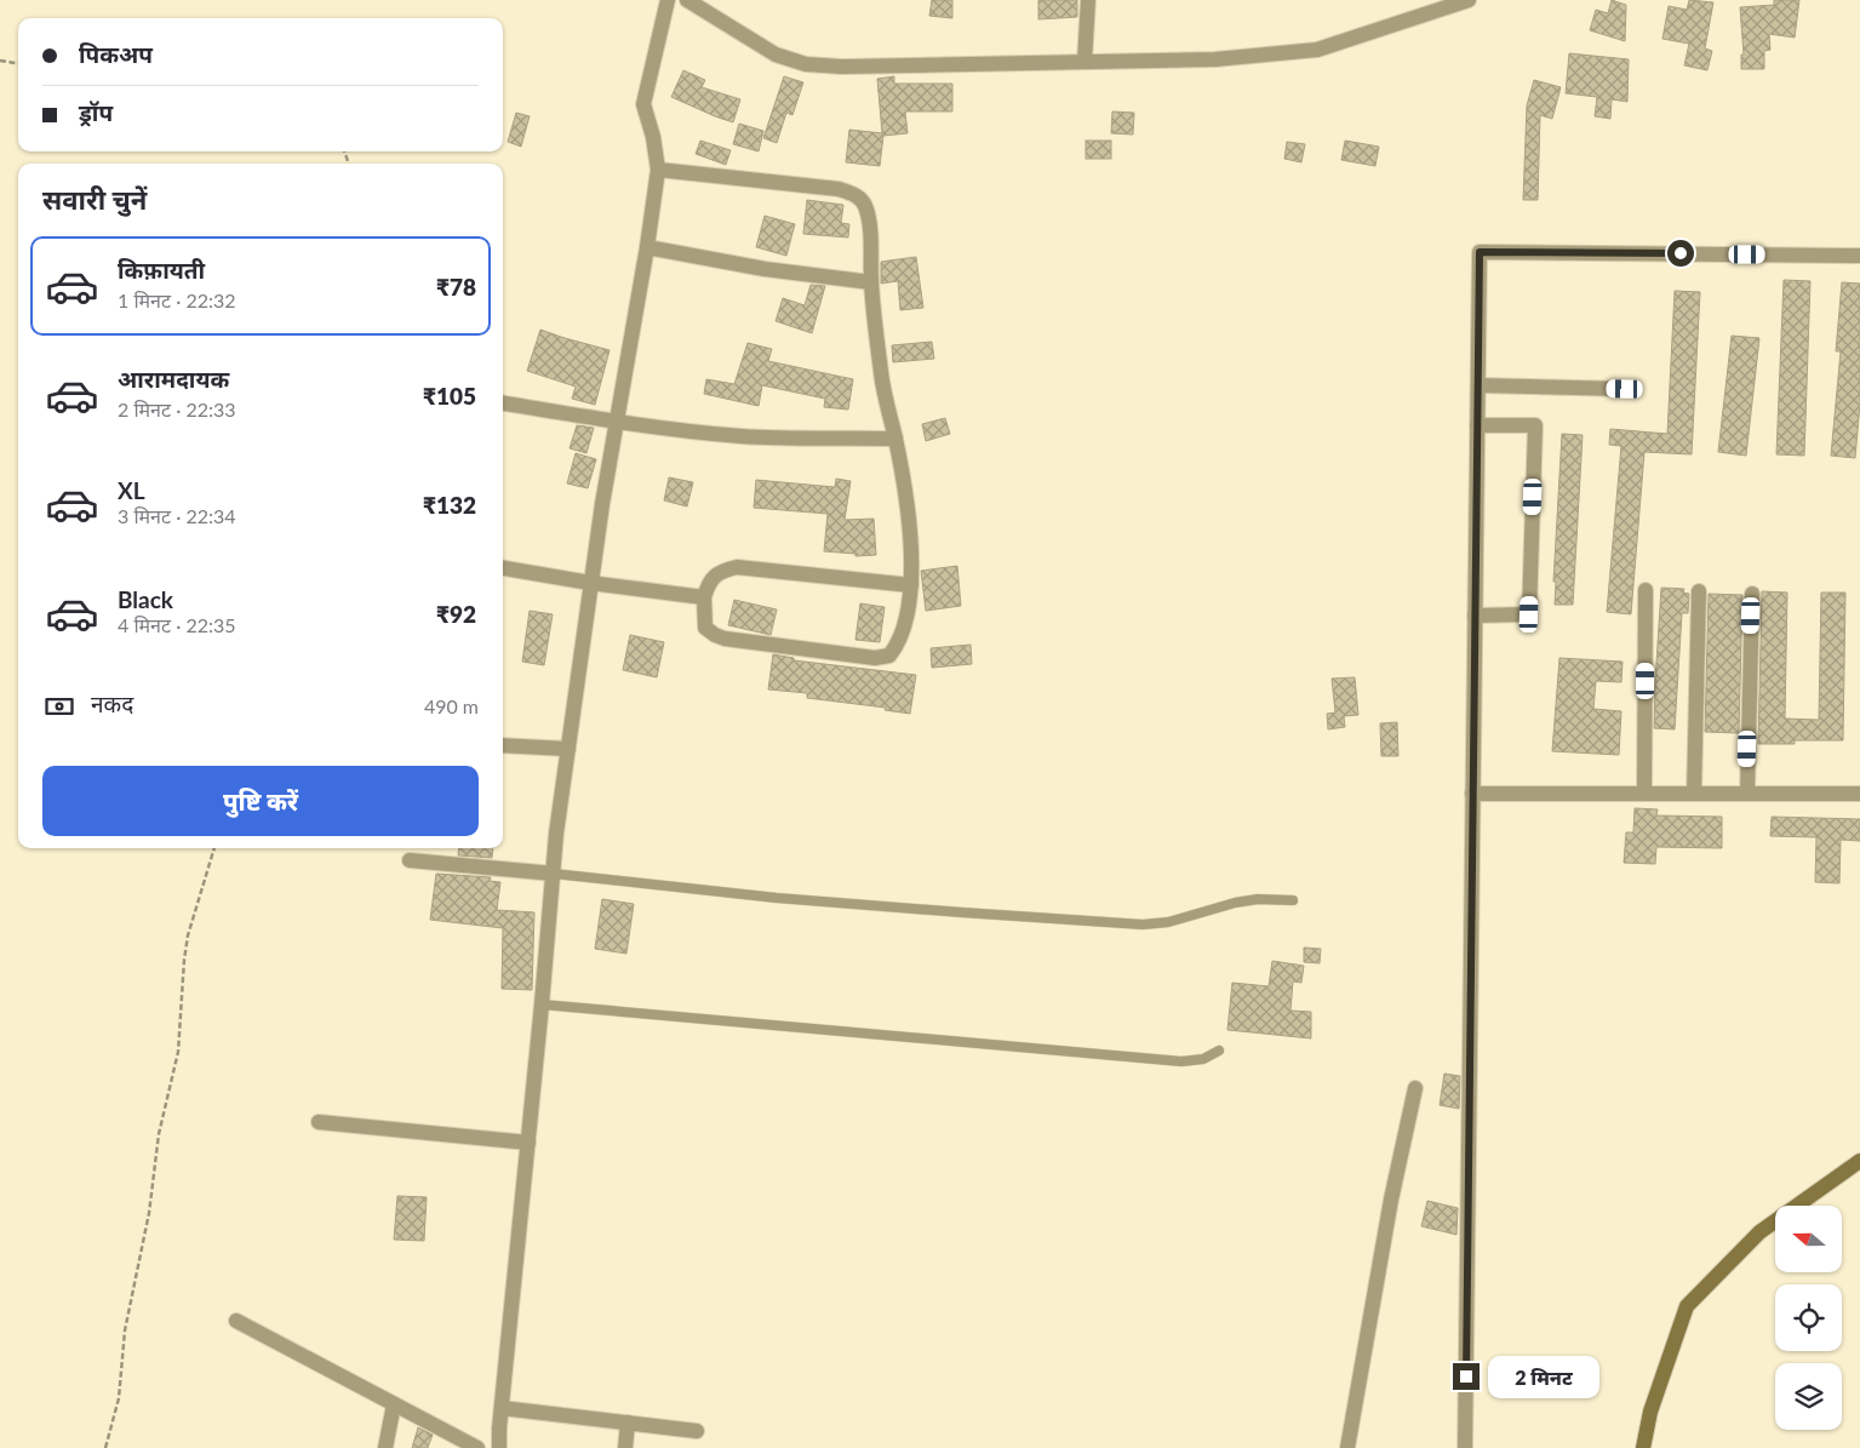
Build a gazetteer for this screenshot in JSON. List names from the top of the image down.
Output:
{
  "north": "left",
  "page": {
    "banner": ["पिकअप", "ड्रॉप"],
    "heading": "सवारी चुनें",
    "list": [
      {
        "name": "किफ़ायती",
        "note": "1 मिनट · 22:32",
        "value": "₹78"
      },
      {
        "name": "आरामदायक",
        "note": "2 मिनट · 22:33",
        "value": "₹105"
      },
      {
        "name": "XL",
        "note": "3 मिनट · 22:34",
        "value": "₹132"
      },
      {
        "name": "Black",
        "note": "4 मिनट · 22:35",
        "value": "₹92"
      }
    ],
    "pay": ["नकद", "490 m"],
    "buttons": "पुष्टि करें",
    "bubble": "2 मिनट"
  }
}
